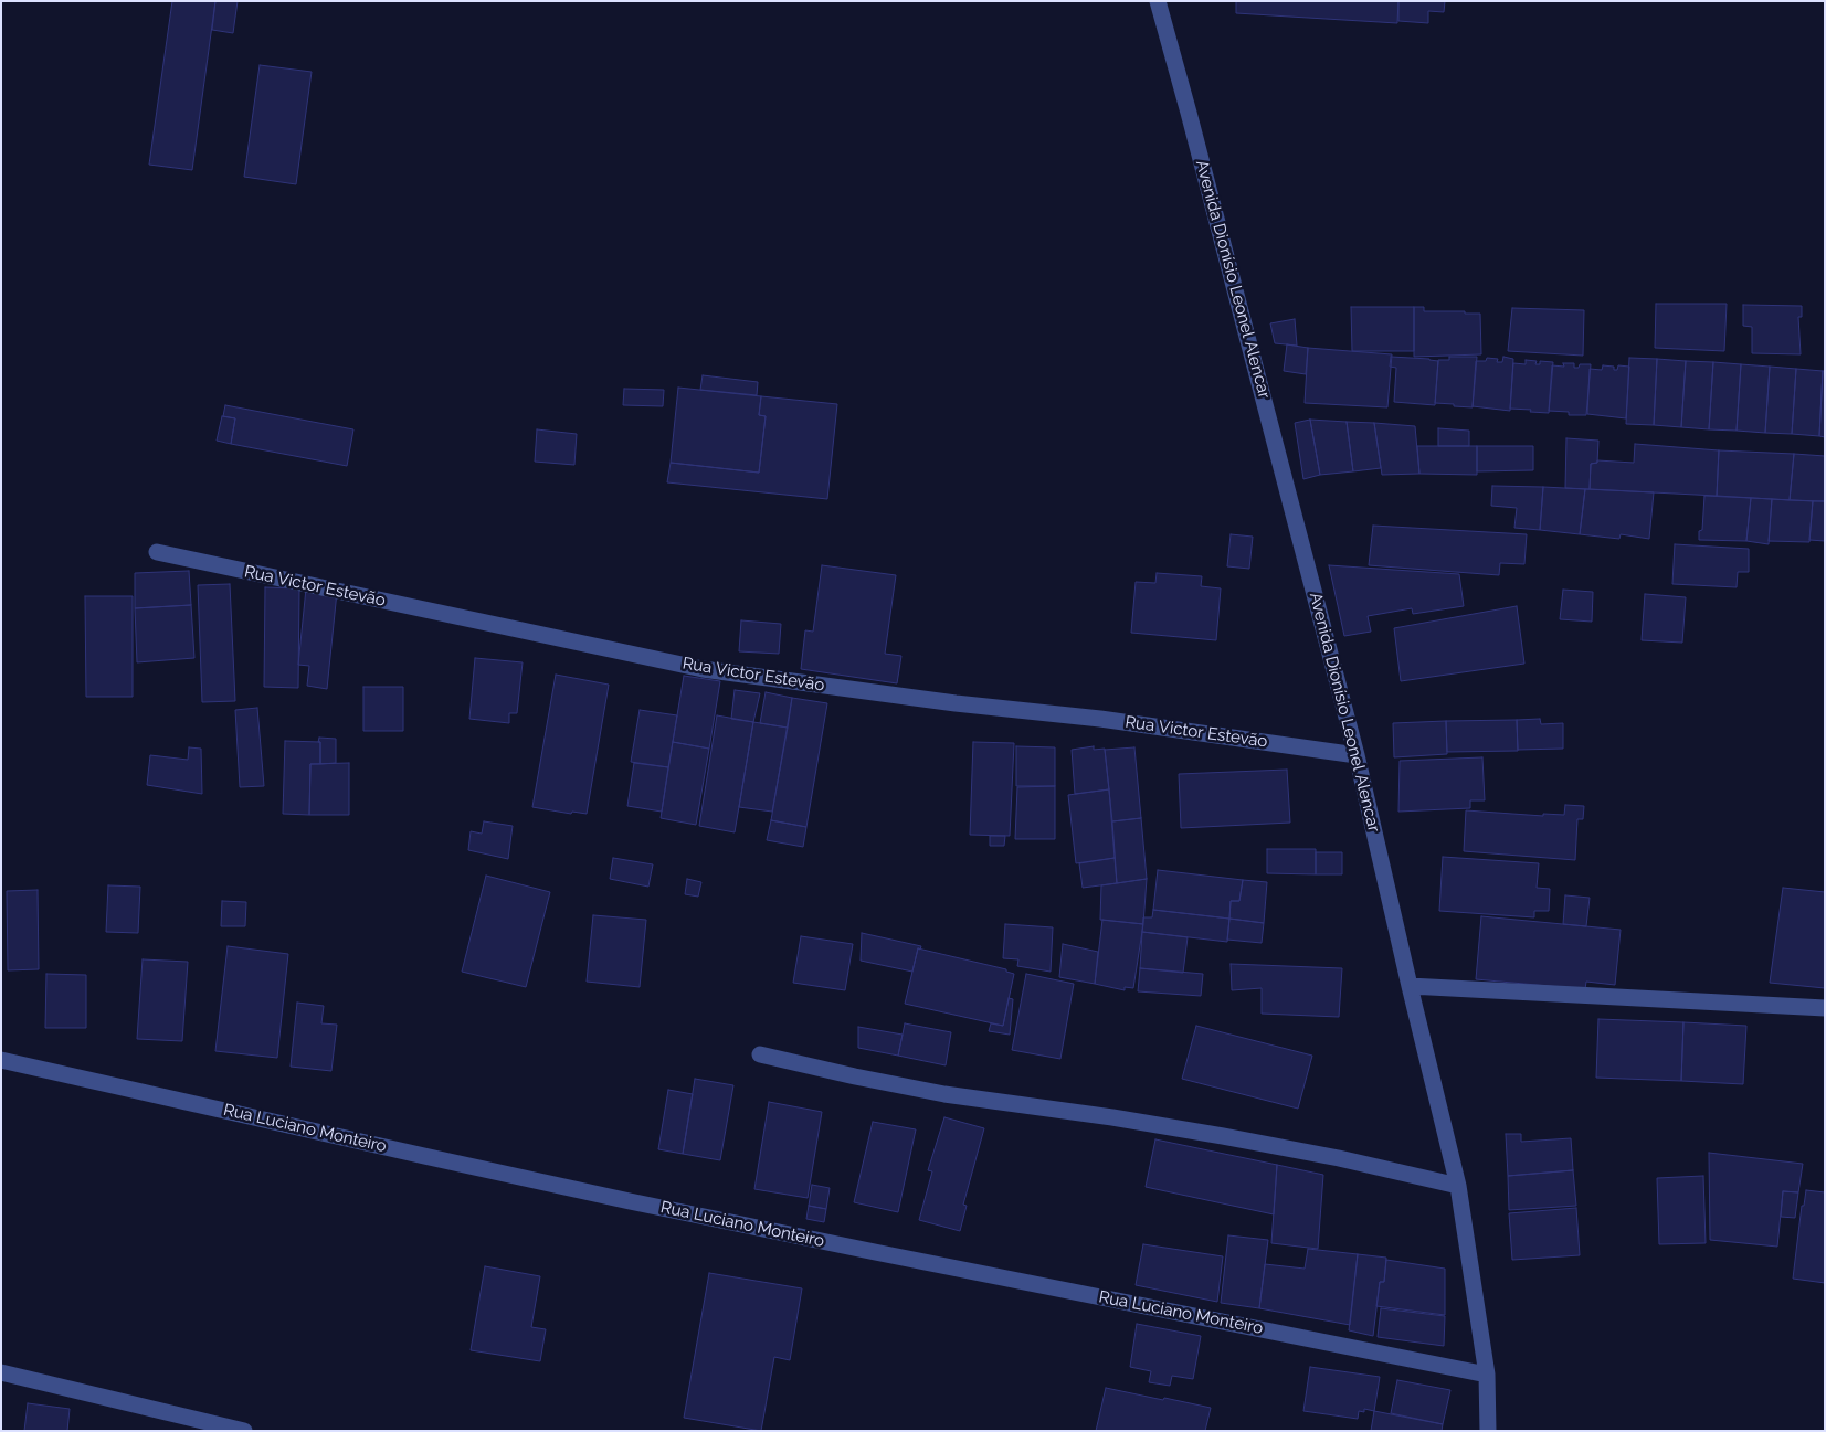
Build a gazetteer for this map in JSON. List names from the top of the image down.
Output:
{
  "streets": {
    "street": ["Avenida Dionísio Leonel Alencar", "Rua Victor Estevão", "Rua Luciano Monteiro"]
  },
  "crossings": [
    ["Avenida Dionísio Leonel Alencar", "Rua Victor Estevão"],
    ["Avenida Dionísio Leonel Alencar", "Rua Luciano Monteiro"]
  ]
}
